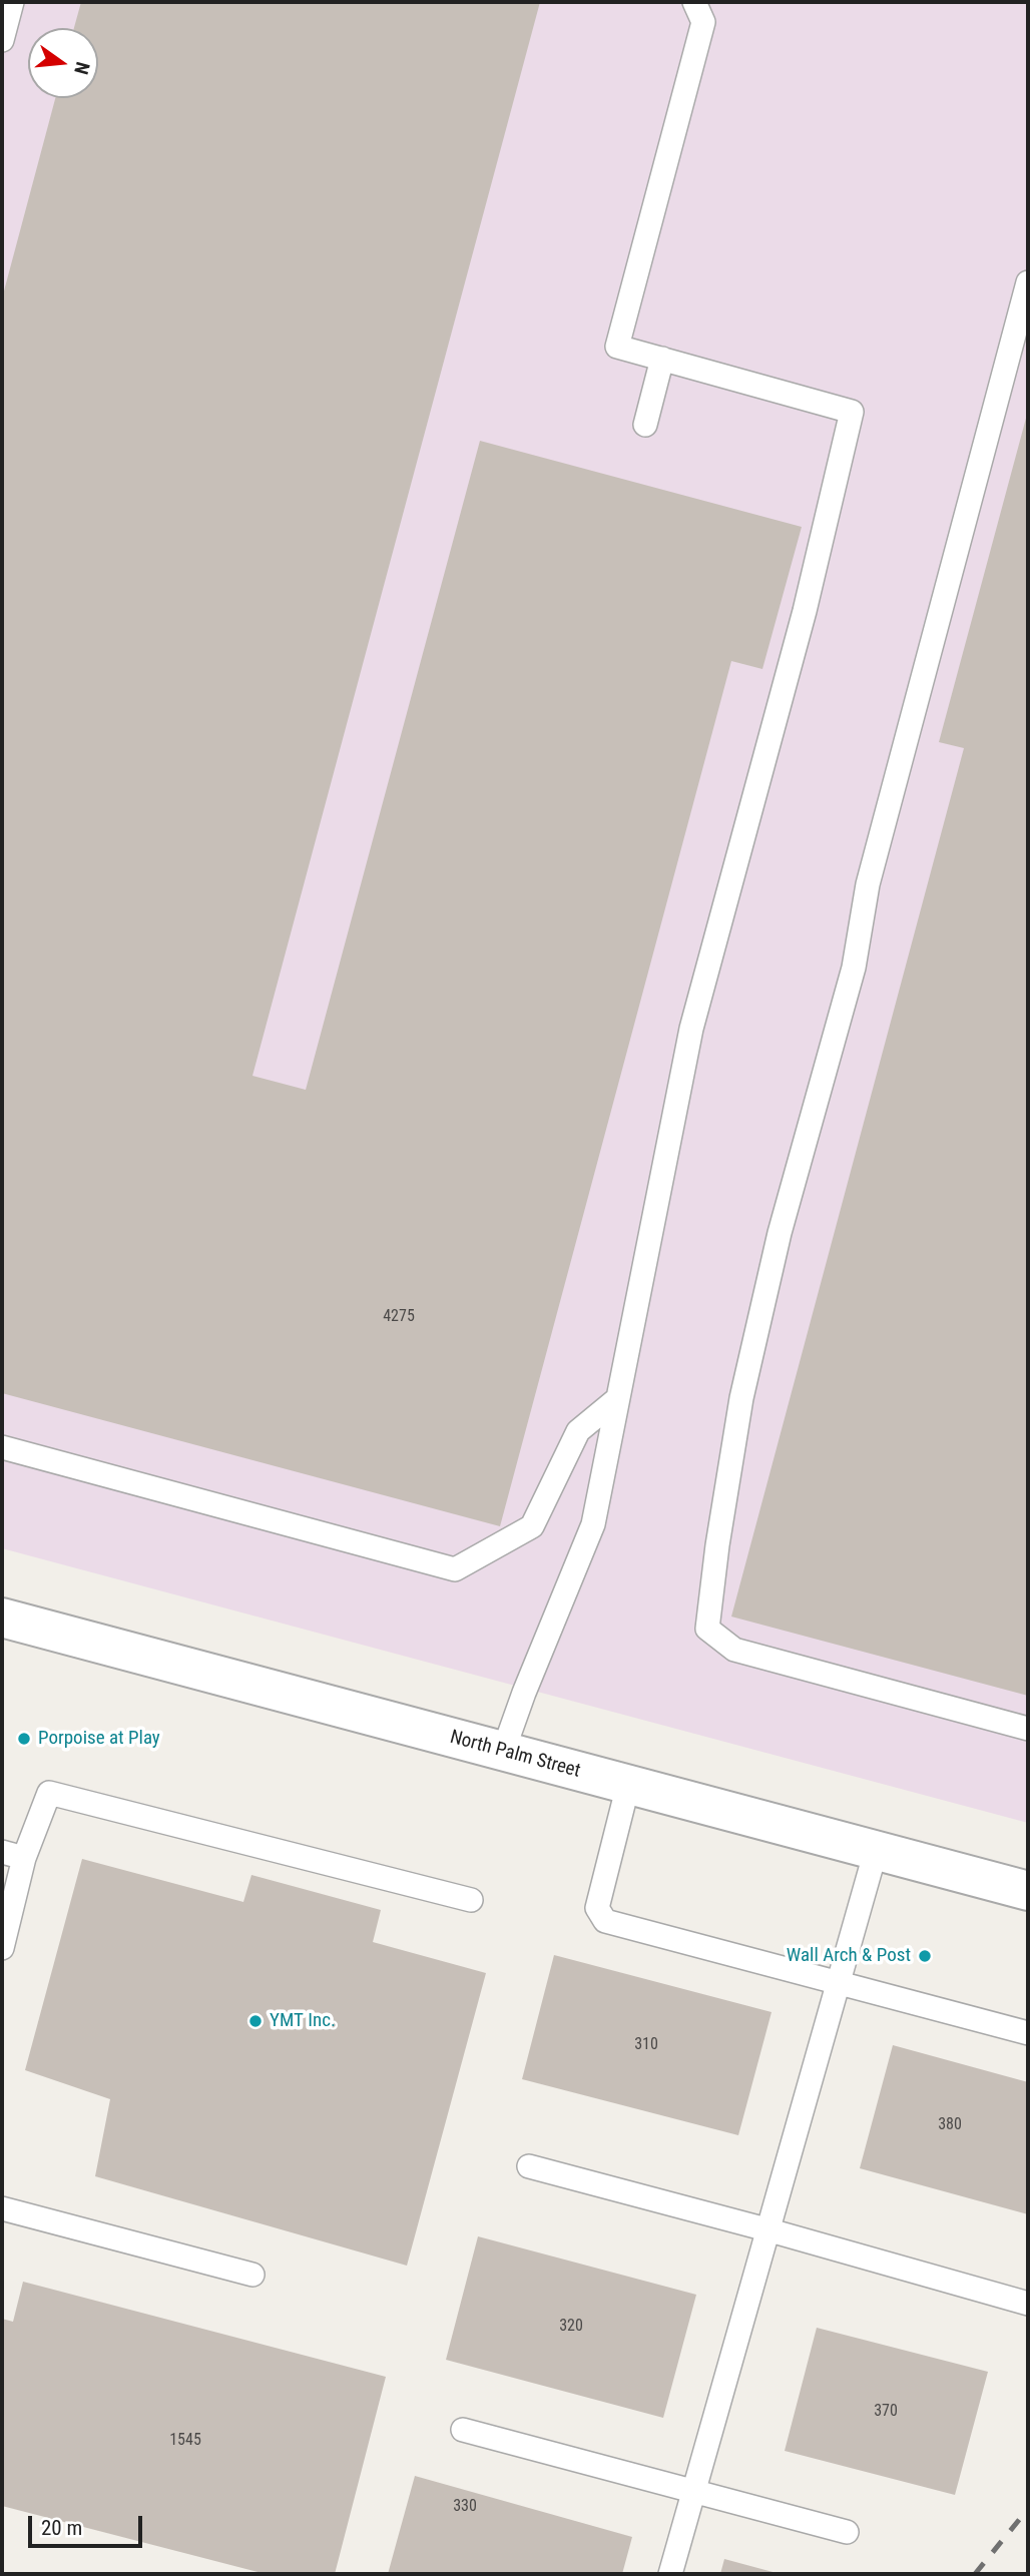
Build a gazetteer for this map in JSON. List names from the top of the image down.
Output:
{
  "streets": {
    "street": ["North Palm Street"]
  },
  "places": ["Porpoise at Play", "Wall Arch & Post", "YMT Inc."],
  "house_numbers": [
    "4275",
    "310",
    "380",
    "320",
    "370",
    "1545",
    "330"
  ],
  "scale_bar": "20 m",
  "north": "right"
}
